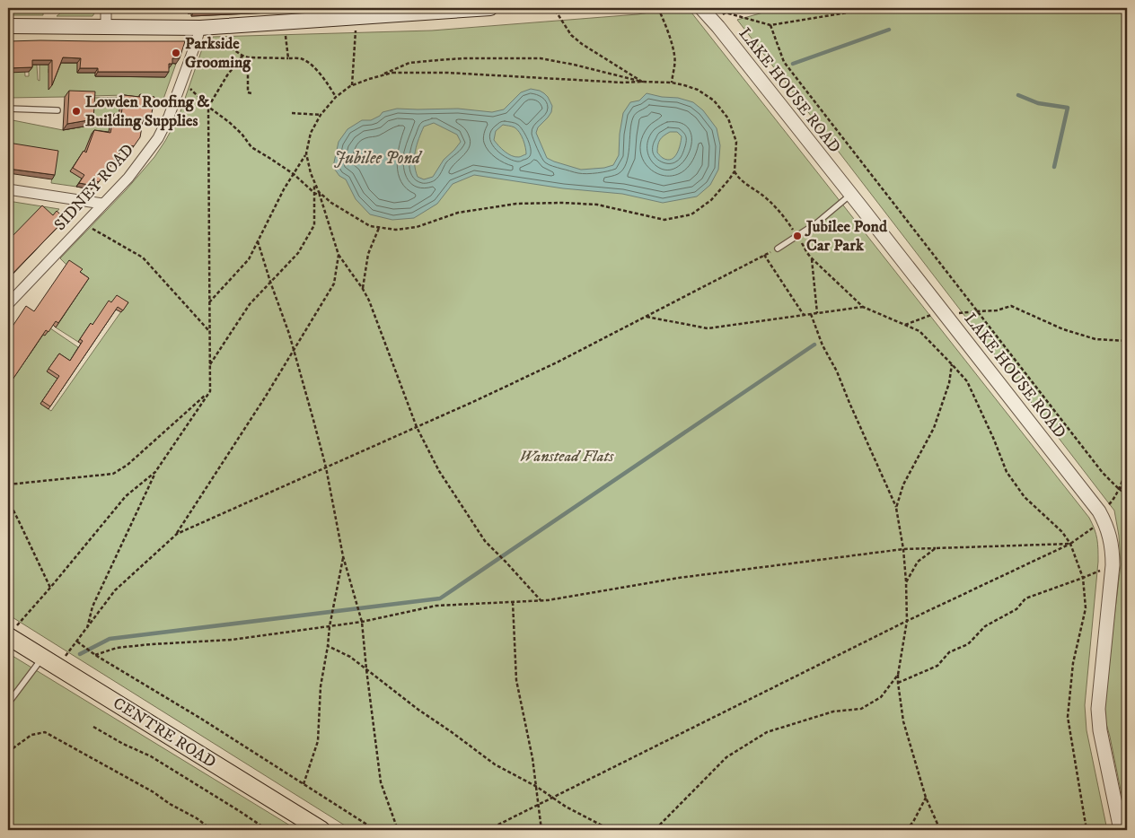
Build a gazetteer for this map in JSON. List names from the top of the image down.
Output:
{
  "streets": {
    "main road": ["CENTRE ROAD"],
    "street": ["LAKE HOUSE ROAD", "SIDNEY ROAD"]
  },
  "water": ["Jubilee Pond"],
  "parks": ["Wanstead Flats"],
  "places": ["Parkside Grooming", "Lowden Roofing & Building Supplies", "Jubilee Pond Car Park"]
}
